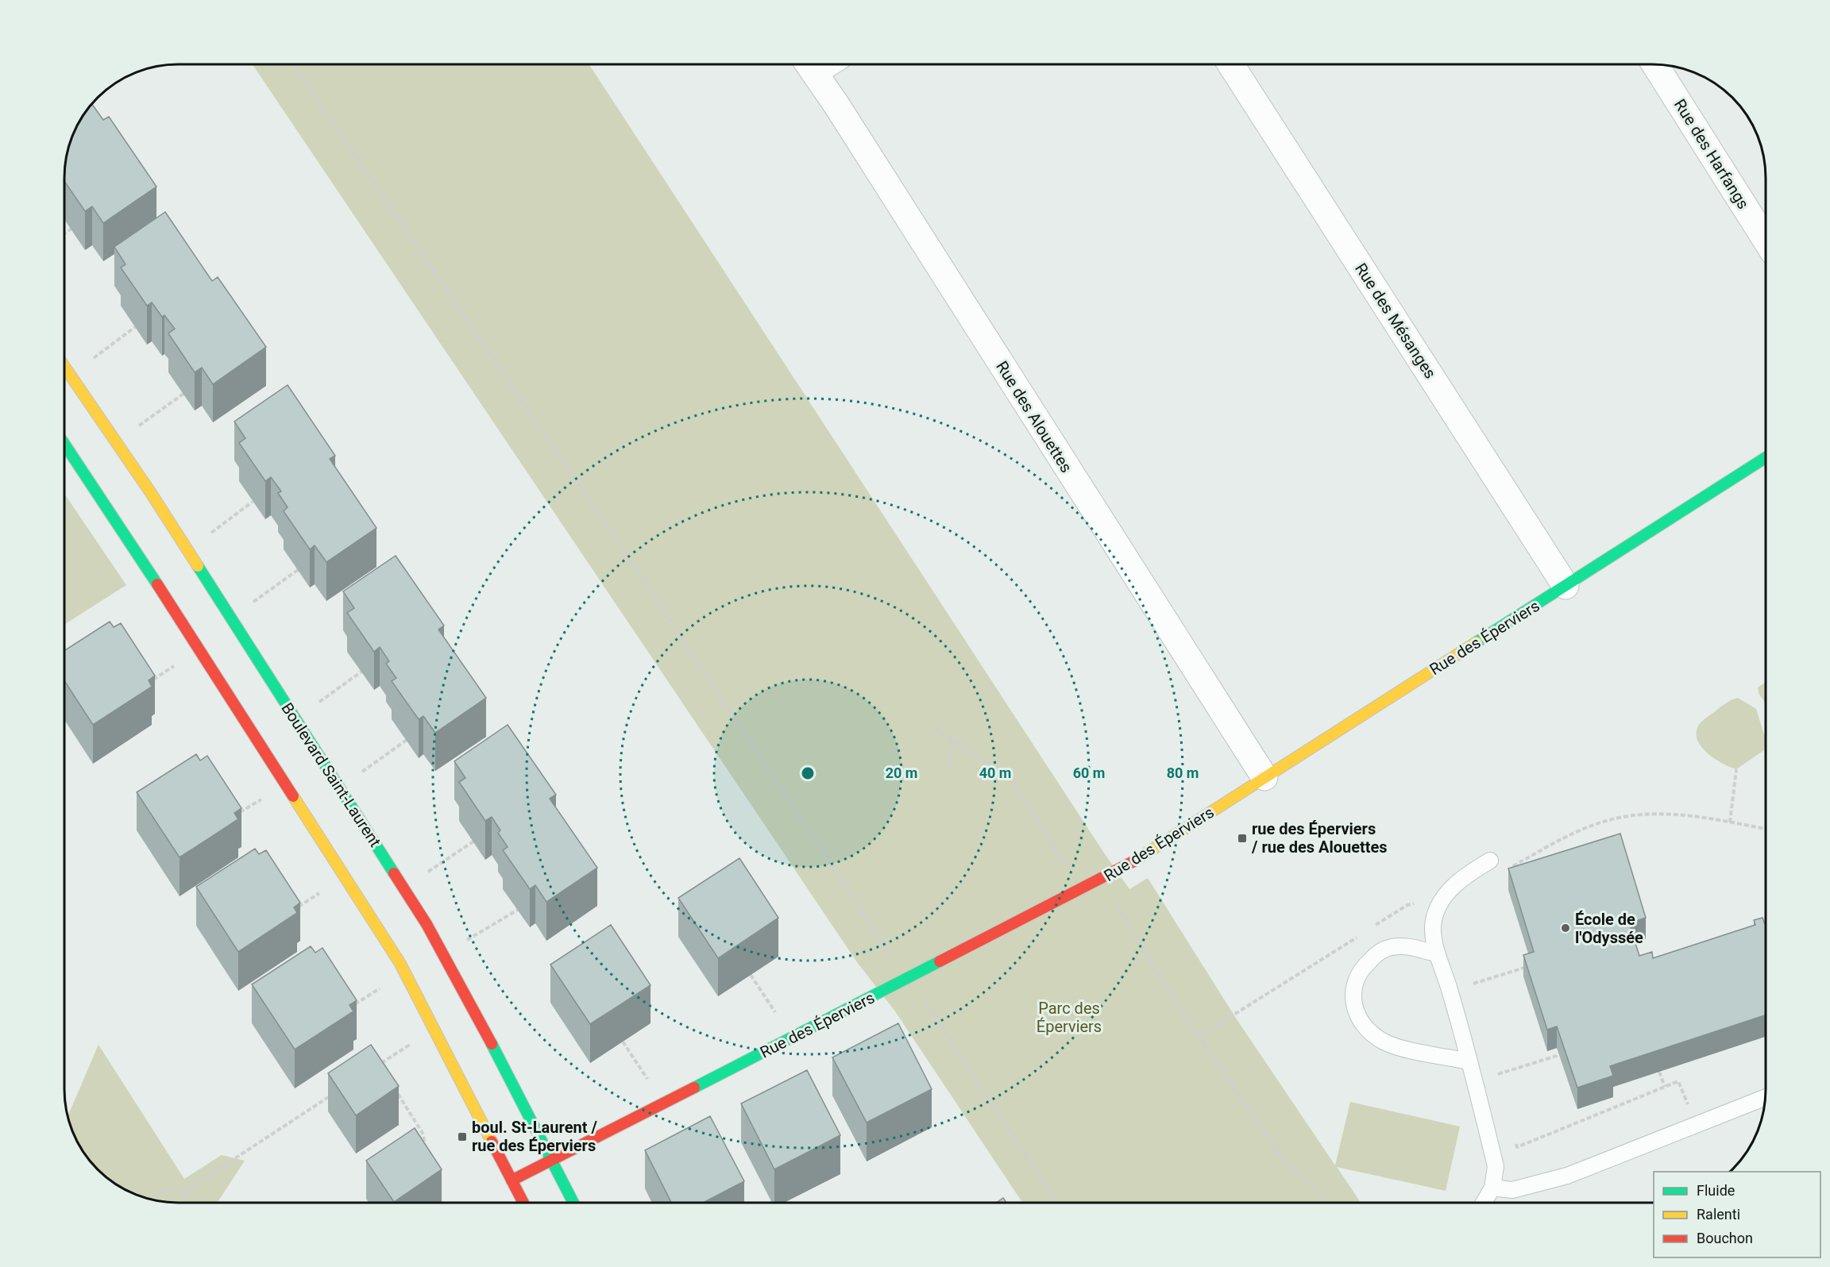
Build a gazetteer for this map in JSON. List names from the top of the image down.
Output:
{
  "streets": {
    "street": [
      "Rue des Harfangs",
      "Rue des Mésanges",
      "Rue des Alouettes",
      "Rue des Éperviers",
      "Boulevard Saint-Laurent"
    ]
  },
  "crossings": [
    ["Rue des Mésanges", "Rue des Éperviers"],
    ["Rue des Alouettes", "Rue des Éperviers"],
    ["Rue des Éperviers", "Boulevard Saint-Laurent"]
  ],
  "parks": ["Parc des Éperviers"],
  "places": {
    "transit": ["rue des Éperviers / rue des Alouettes", "boul. St-Laurent / rue des Éperviers"],
    "other": ["École de l'Odyssée"]
  },
  "legend": ["Fluide", "Ralenti", "Bouchon"],
  "rings": [
    "20 m",
    "40 m",
    "60 m",
    "80 m"
  ]
}
